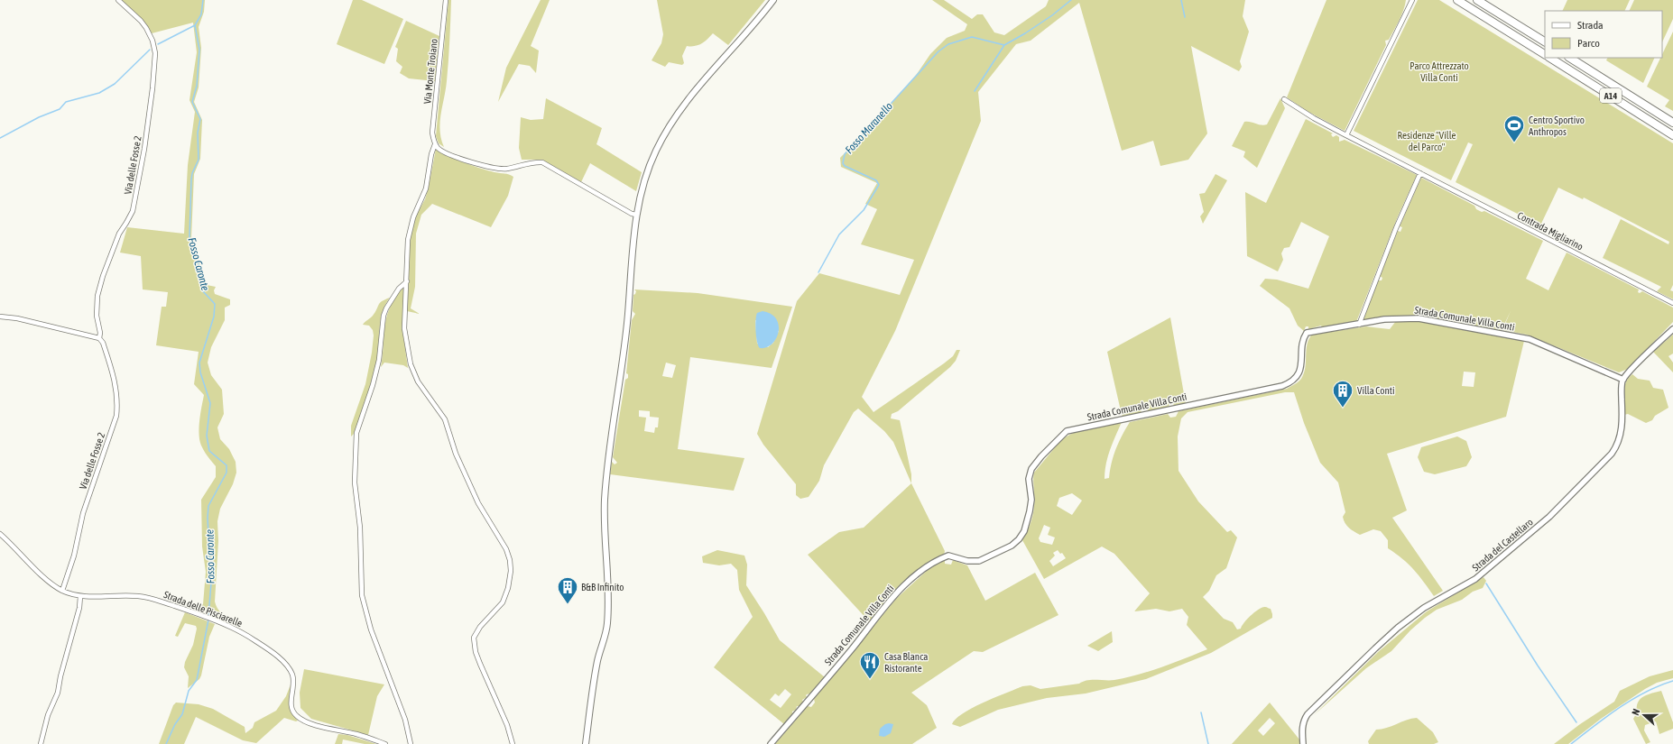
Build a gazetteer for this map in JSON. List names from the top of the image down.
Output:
{
  "streets": {
    "highway": ["A14"],
    "street": [
      "Via Monte Troiano",
      "Via delle Fosse 2",
      "Contrada Migliarino",
      "Strada Comunale Villa Conti",
      "Strada del Castellaro",
      "Strada delle Pisciarelle"
    ]
  },
  "crossings": [
    ["Via delle Fosse 2", "Strada delle Pisciarelle"],
    ["Strada Comunale Villa Conti", "Strada del Castellaro"]
  ],
  "water": ["Fosso Maranello", "Fosso Caronte"],
  "parks": ["Parco Attrezzato Villa Conti", "Residenze \"Ville del Parco\""],
  "places": {
    "sports": ["Centro Sportivo Anthropos"],
    "building": ["Villa Conti", "B&B Infinito"],
    "restaurant": ["Casa Blanca Ristorante"]
  },
  "legend": ["Strada", "Parco"],
  "north": "left"
}
